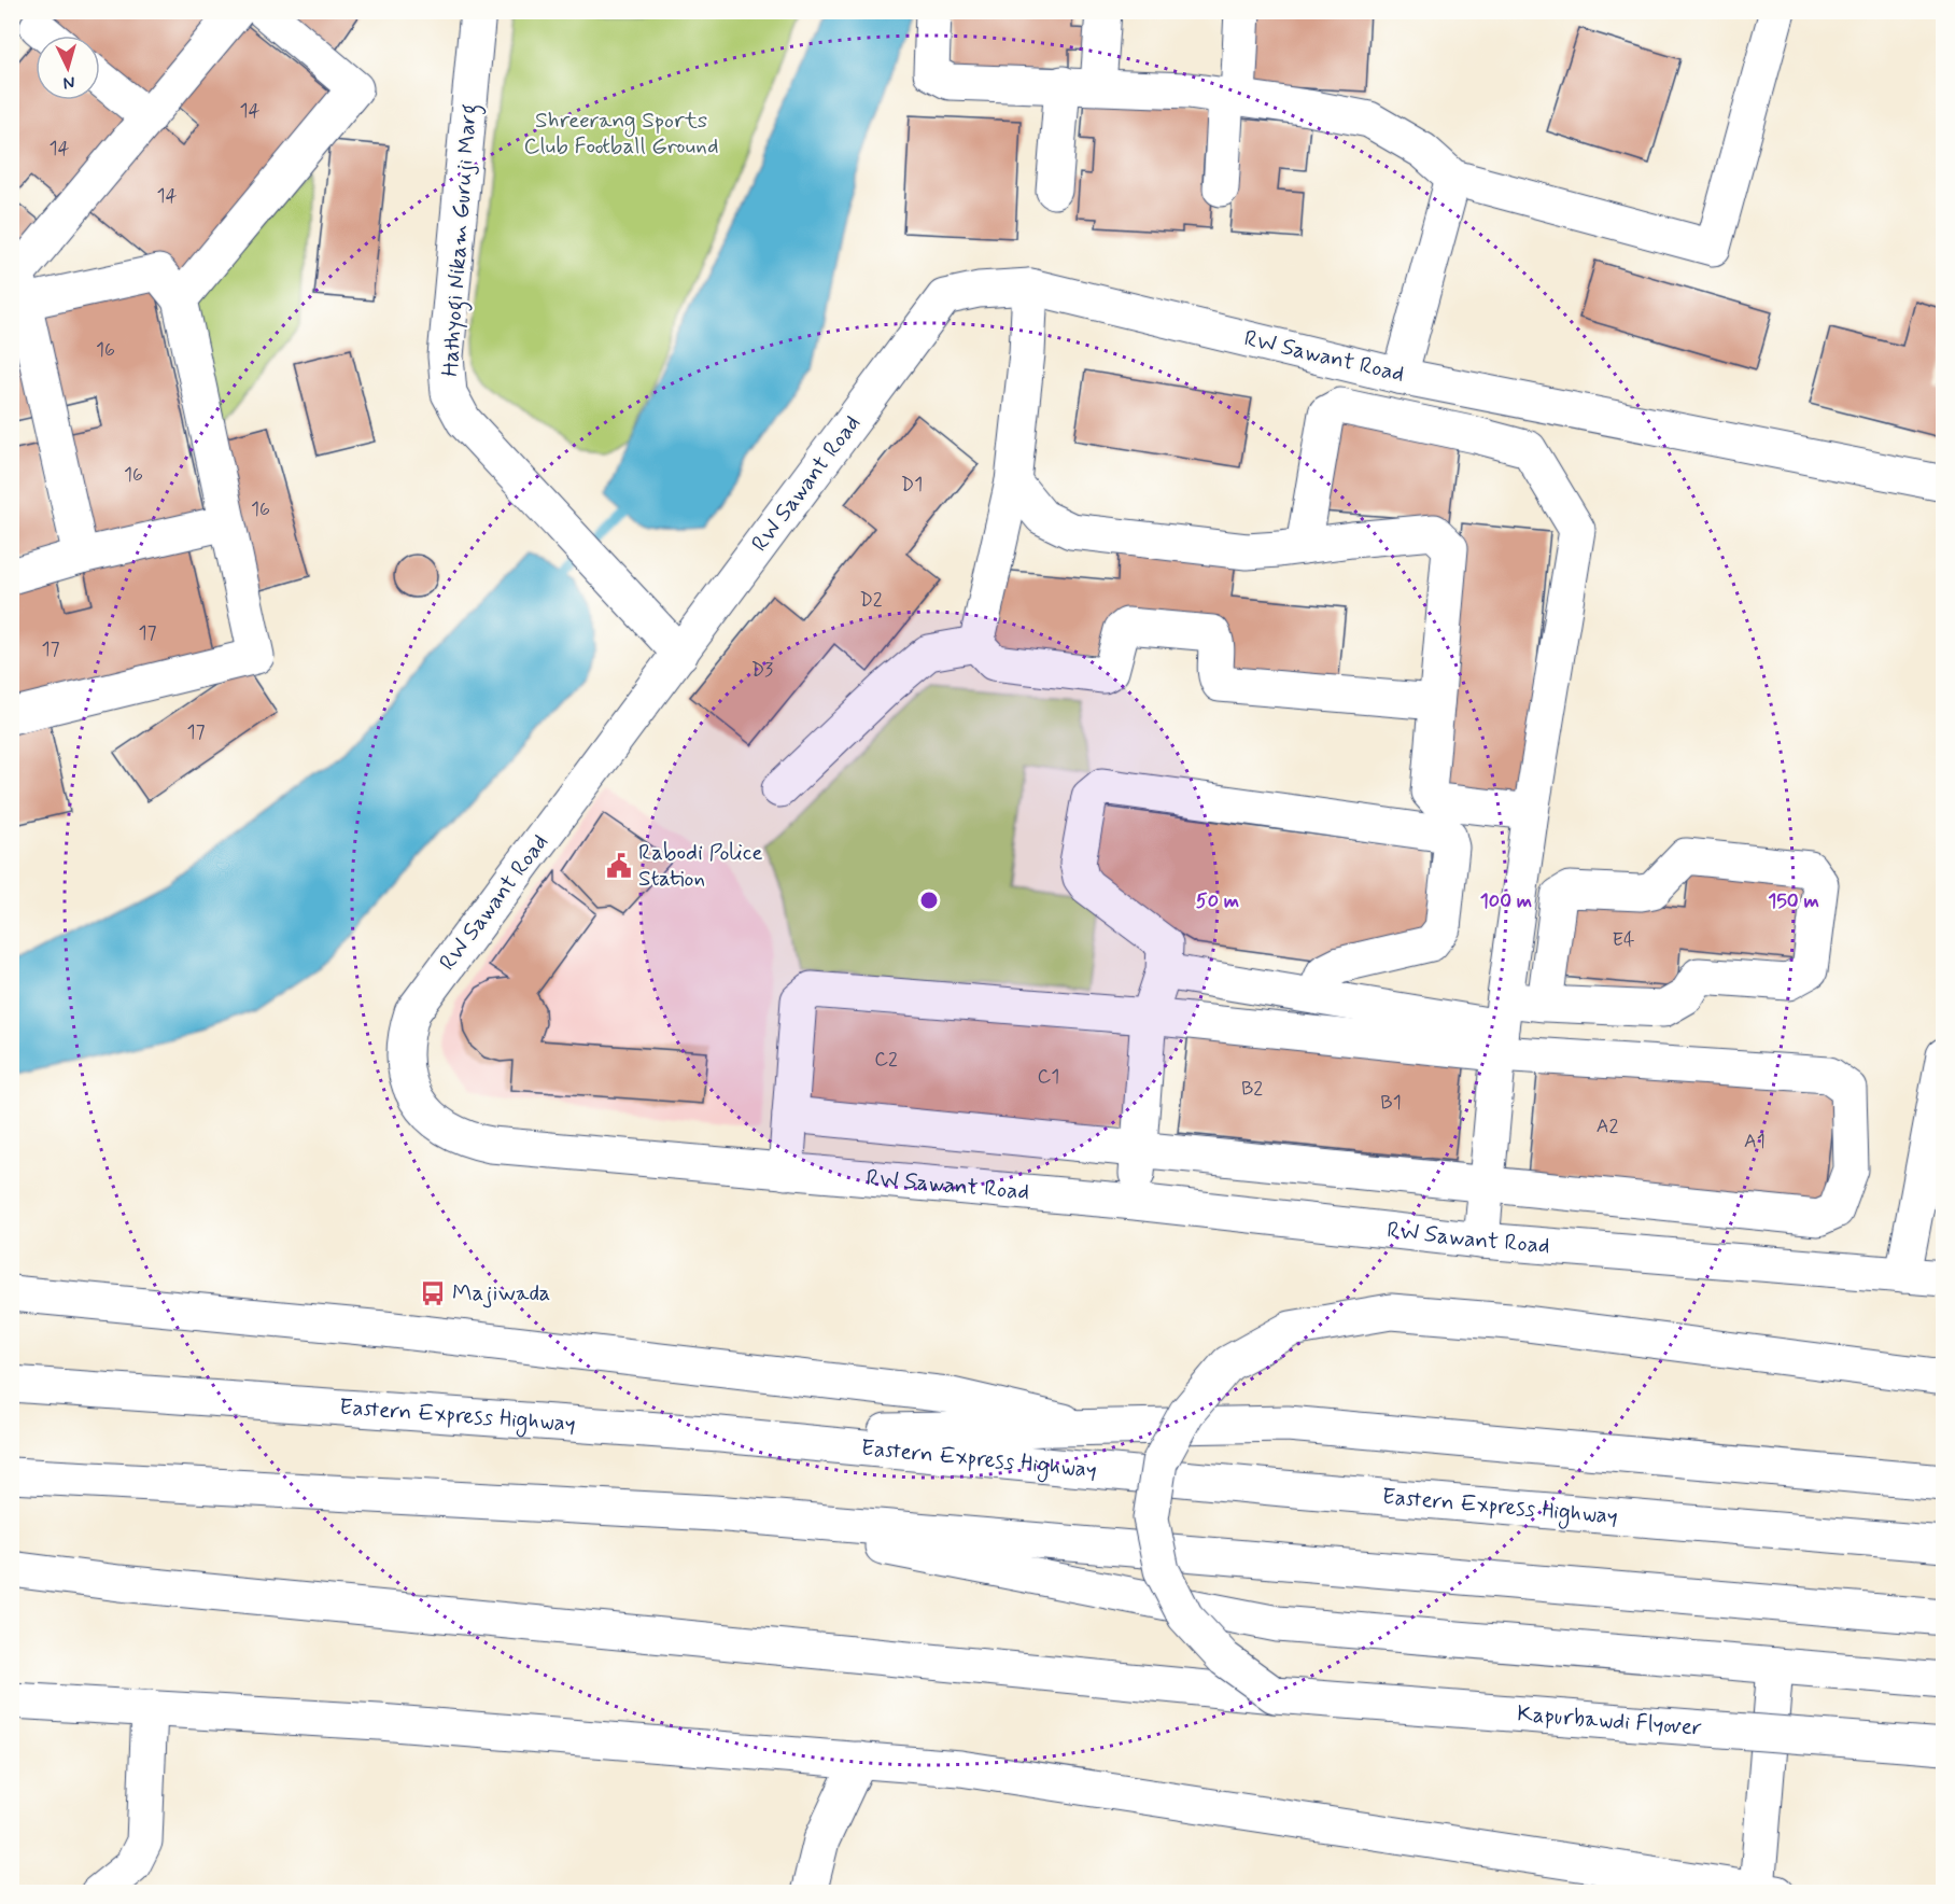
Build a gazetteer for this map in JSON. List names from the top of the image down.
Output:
{
  "streets": {
    "main road": [
      "Hathyogi Nikam Guruji Marg",
      "RW Sawant Road",
      "Eastern Express Highway",
      "Kapurbawdi Flyover"
    ]
  },
  "crossings": [
    ["Hathyogi Nikam Guruji Marg", "RW Sawant Road"]
  ],
  "parks": ["Shreerang Sports Club Football Ground"],
  "places": {
    "public building": ["Rabodi Police Station"],
    "bus stop": ["Majiwada"]
  },
  "house_numbers": [
    "14",
    "14",
    "14",
    "16",
    "16",
    "D1",
    "16",
    "D2",
    "17",
    "17",
    "D3",
    "17",
    "E4",
    "C2",
    "C1",
    "B2",
    "B1",
    "A2",
    "A1"
  ],
  "north": "bottom",
  "rings": ["50 m", "100 m", "150 m"]
}
